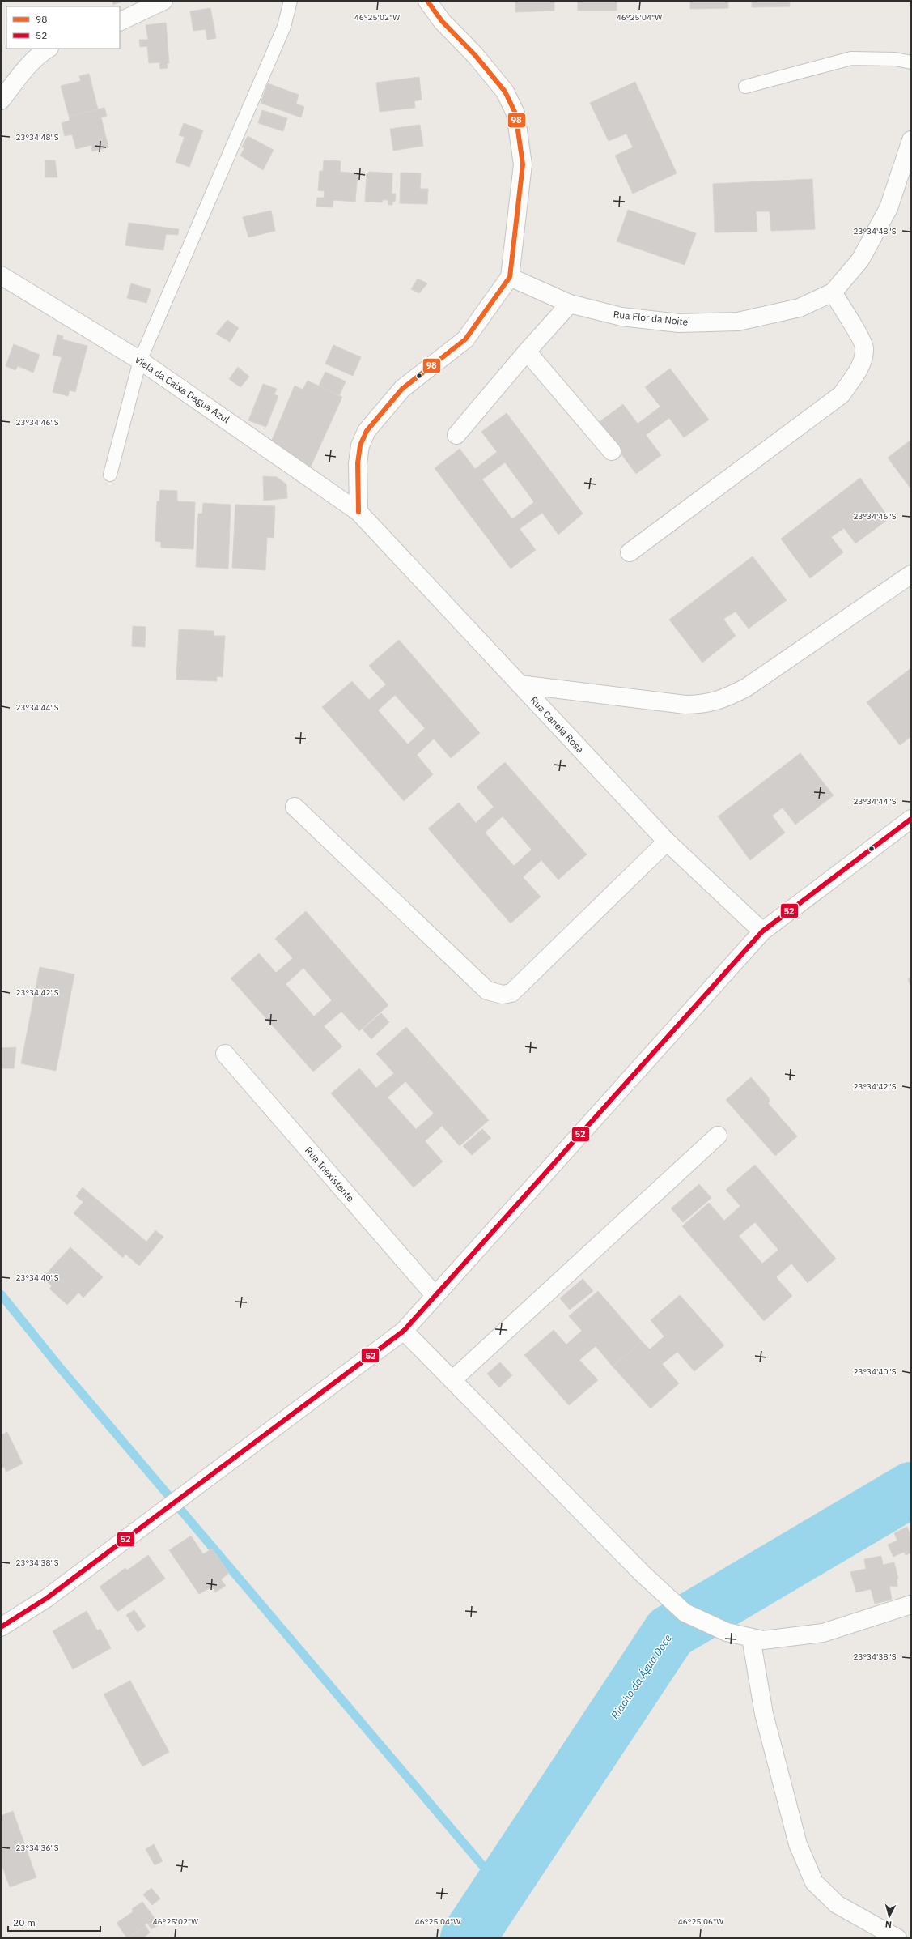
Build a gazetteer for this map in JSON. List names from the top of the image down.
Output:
{
  "streets": {
    "street": [
      "Rua Flor da Noite",
      "Viela da Caixa Dagua Azul",
      "Rua Canela Rosa",
      "Rua Inexistente"
    ]
  },
  "crossings": [
    ["Viela da Caixa Dagua Azul", "Rua Canela Rosa"]
  ],
  "water": ["Riacho da Água Doce"],
  "lines": ["transit line 98", "transit line 52"],
  "legend": ["98", "52"],
  "scale_bar": "20 m",
  "north": "bottom",
  "coordinates": [
    "46°25'02\"W",
    "46°25'04\"W",
    "23°34'48\"S",
    "23°34'46\"S",
    "23°34'44\"S",
    "23°34'42\"S",
    "23°34'40\"S",
    "23°34'38\"S",
    "23°34'36\"S",
    "46°25'06\"W"
  ]
}
